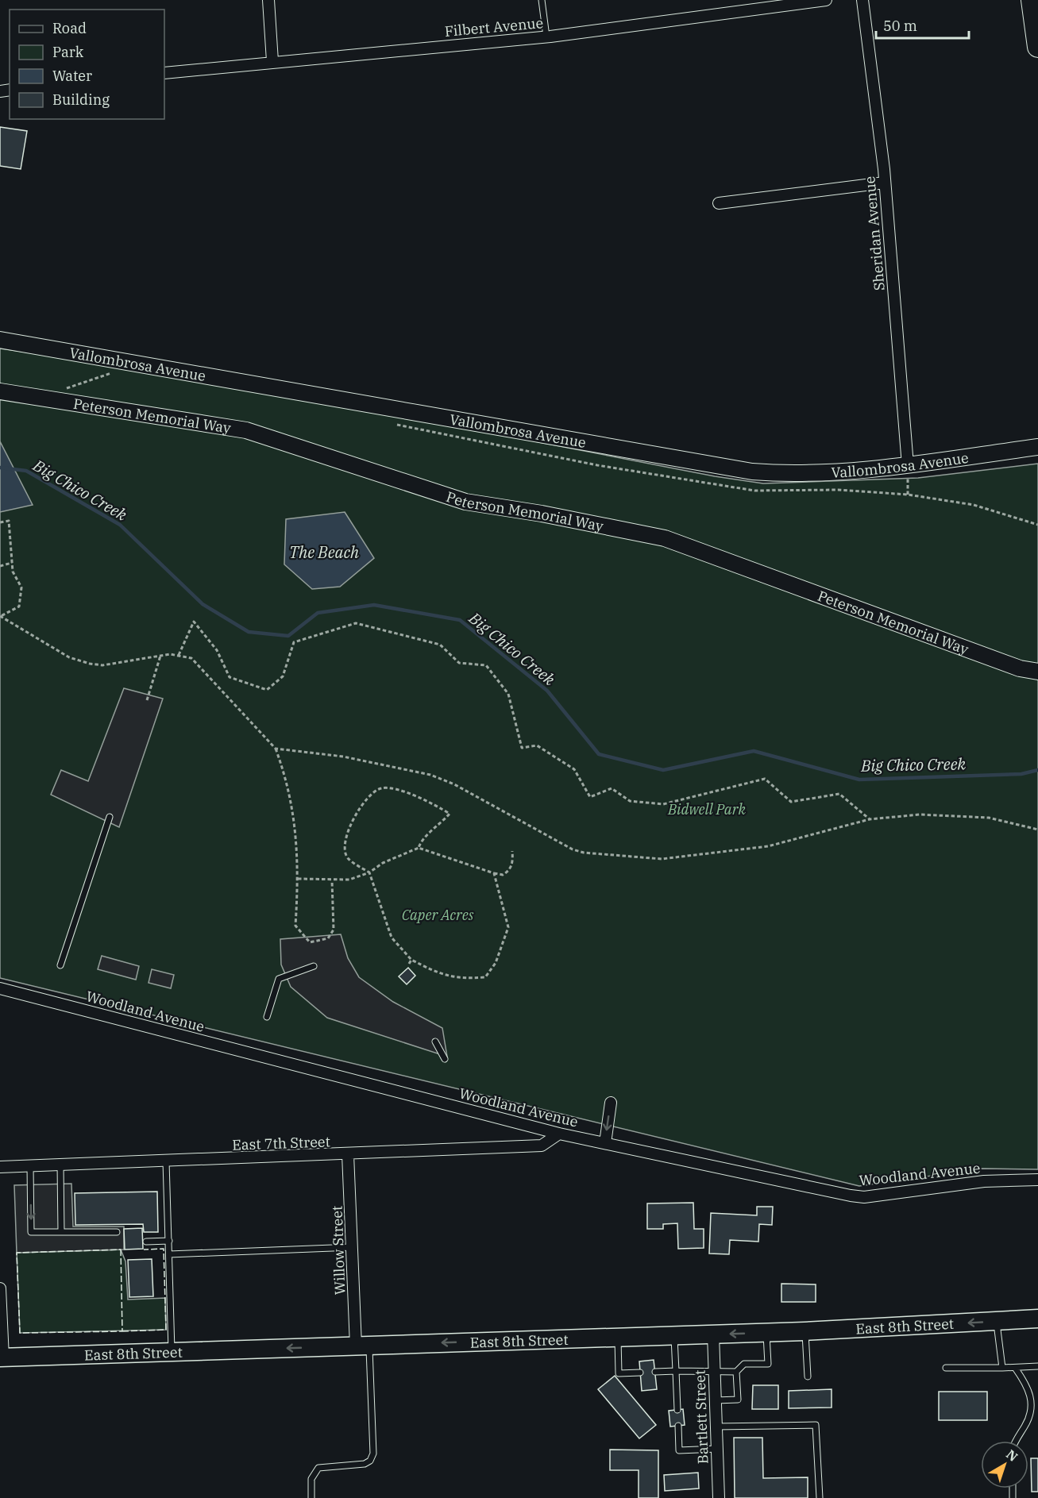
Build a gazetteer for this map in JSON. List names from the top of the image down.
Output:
{
  "streets": {
    "main road": ["East 8th Street"],
    "street": [
      "Filbert Avenue",
      "Sheridan Avenue",
      "Vallombrosa Avenue",
      "Peterson Memorial Way",
      "Woodland Avenue",
      "East 7th Street",
      "Willow Street",
      "Bartlett Street"
    ]
  },
  "crossings": [
    ["Sheridan Avenue", "Vallombrosa Avenue"],
    ["Woodland Avenue", "East 7th Street"],
    ["East 7th Street", "Willow Street"],
    ["Willow Street", "East 8th Street"],
    ["East 8th Street", "Bartlett Street"]
  ],
  "one_way": ["East 8th Street"],
  "water": ["Big Chico Creek", "The Beach"],
  "parks": ["Bidwell Park", "Caper Acres"],
  "legend": [
    "Road",
    "Park",
    "Water",
    "Building"
  ],
  "scale_bar": "50 m",
  "north": "top right"
}
